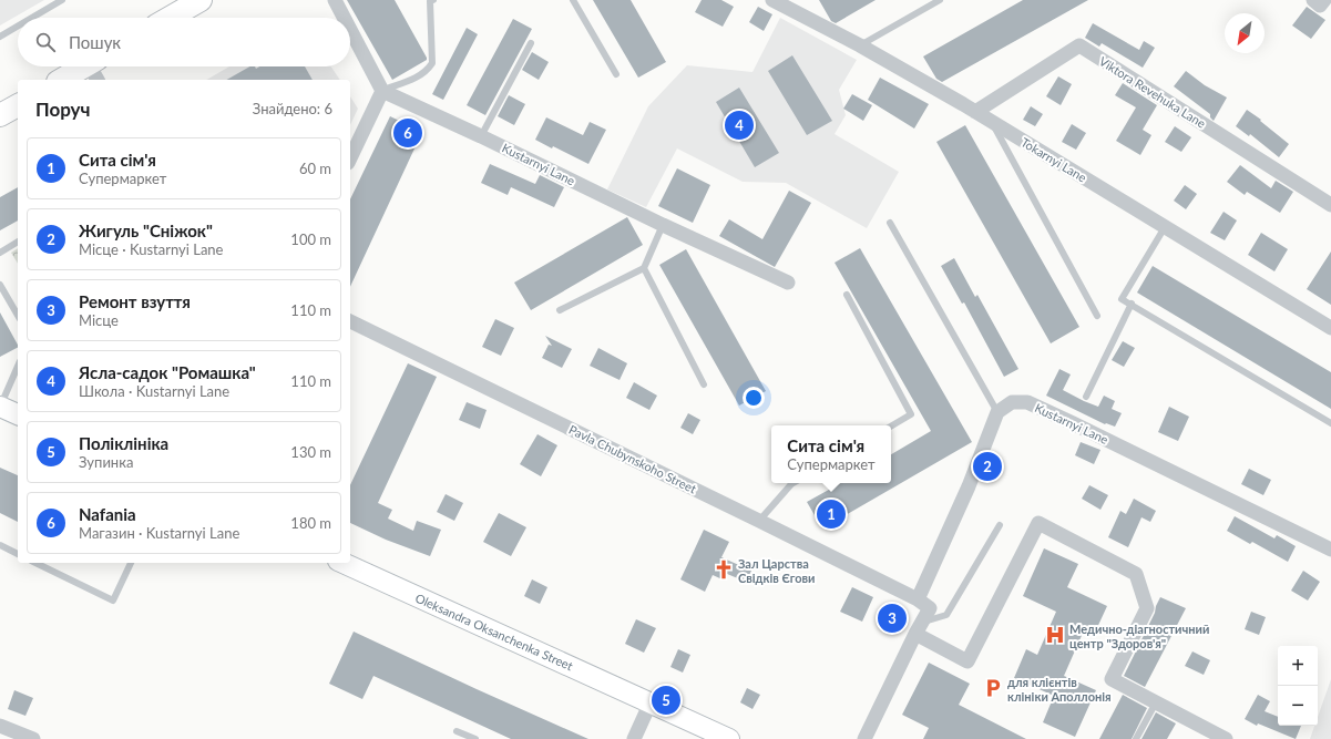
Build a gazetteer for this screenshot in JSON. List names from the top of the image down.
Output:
{
  "streets": {
    "main road": ["Oleksandra Oksanchenka Street"],
    "street": [
      "Viktora Revehuka Lane",
      "Tokarnyi Lane",
      "Kustarnyi Lane",
      "Pavla Chubynskoho Street"
    ]
  },
  "crossings": [
    ["Viktora Revehuka Lane", "Tokarnyi Lane"]
  ],
  "places": {
    "church": ["Зал Царства Cвідків Єгови"],
    "hospital": ["Медично-діагностичний центр \"Здоров'я\""],
    "parking": ["для клієнтів клініки Аполлонія"]
  },
  "north": "bottom left",
  "page": {
    "search": "Пошук",
    "heading": ["Поруч", "Знайдено: 6"],
    "pins": [
      "4",
      "6",
      "2",
      "1",
      "3",
      "5"
    ],
    "list": [
      {
        "mark": "1",
        "name": "Сита сім'я",
        "note": "Супермаркет",
        "value": "60 m"
      },
      {
        "mark": "2",
        "name": "Жигуль \"Сніжок\"",
        "note": "Місце · Kustarnyi Lane",
        "value": "100 m"
      },
      {
        "mark": "3",
        "name": "Ремонт взуття",
        "note": "Місце",
        "value": "110 m"
      },
      {
        "mark": "4",
        "name": "Ясла-садок \"Ромашка\"",
        "note": "Школа · Kustarnyi Lane",
        "value": "110 m"
      },
      {
        "mark": "5",
        "name": "Поліклініка",
        "note": "Зупинка",
        "value": "130 m"
      },
      {
        "mark": "6",
        "name": "Nafania",
        "note": "Магазин · Kustarnyi Lane",
        "value": "180 m"
      }
    ],
    "popup": ["Сита сім'я", "Супермаркет"],
    "map_buttons": ["+", "−"]
  }
}
